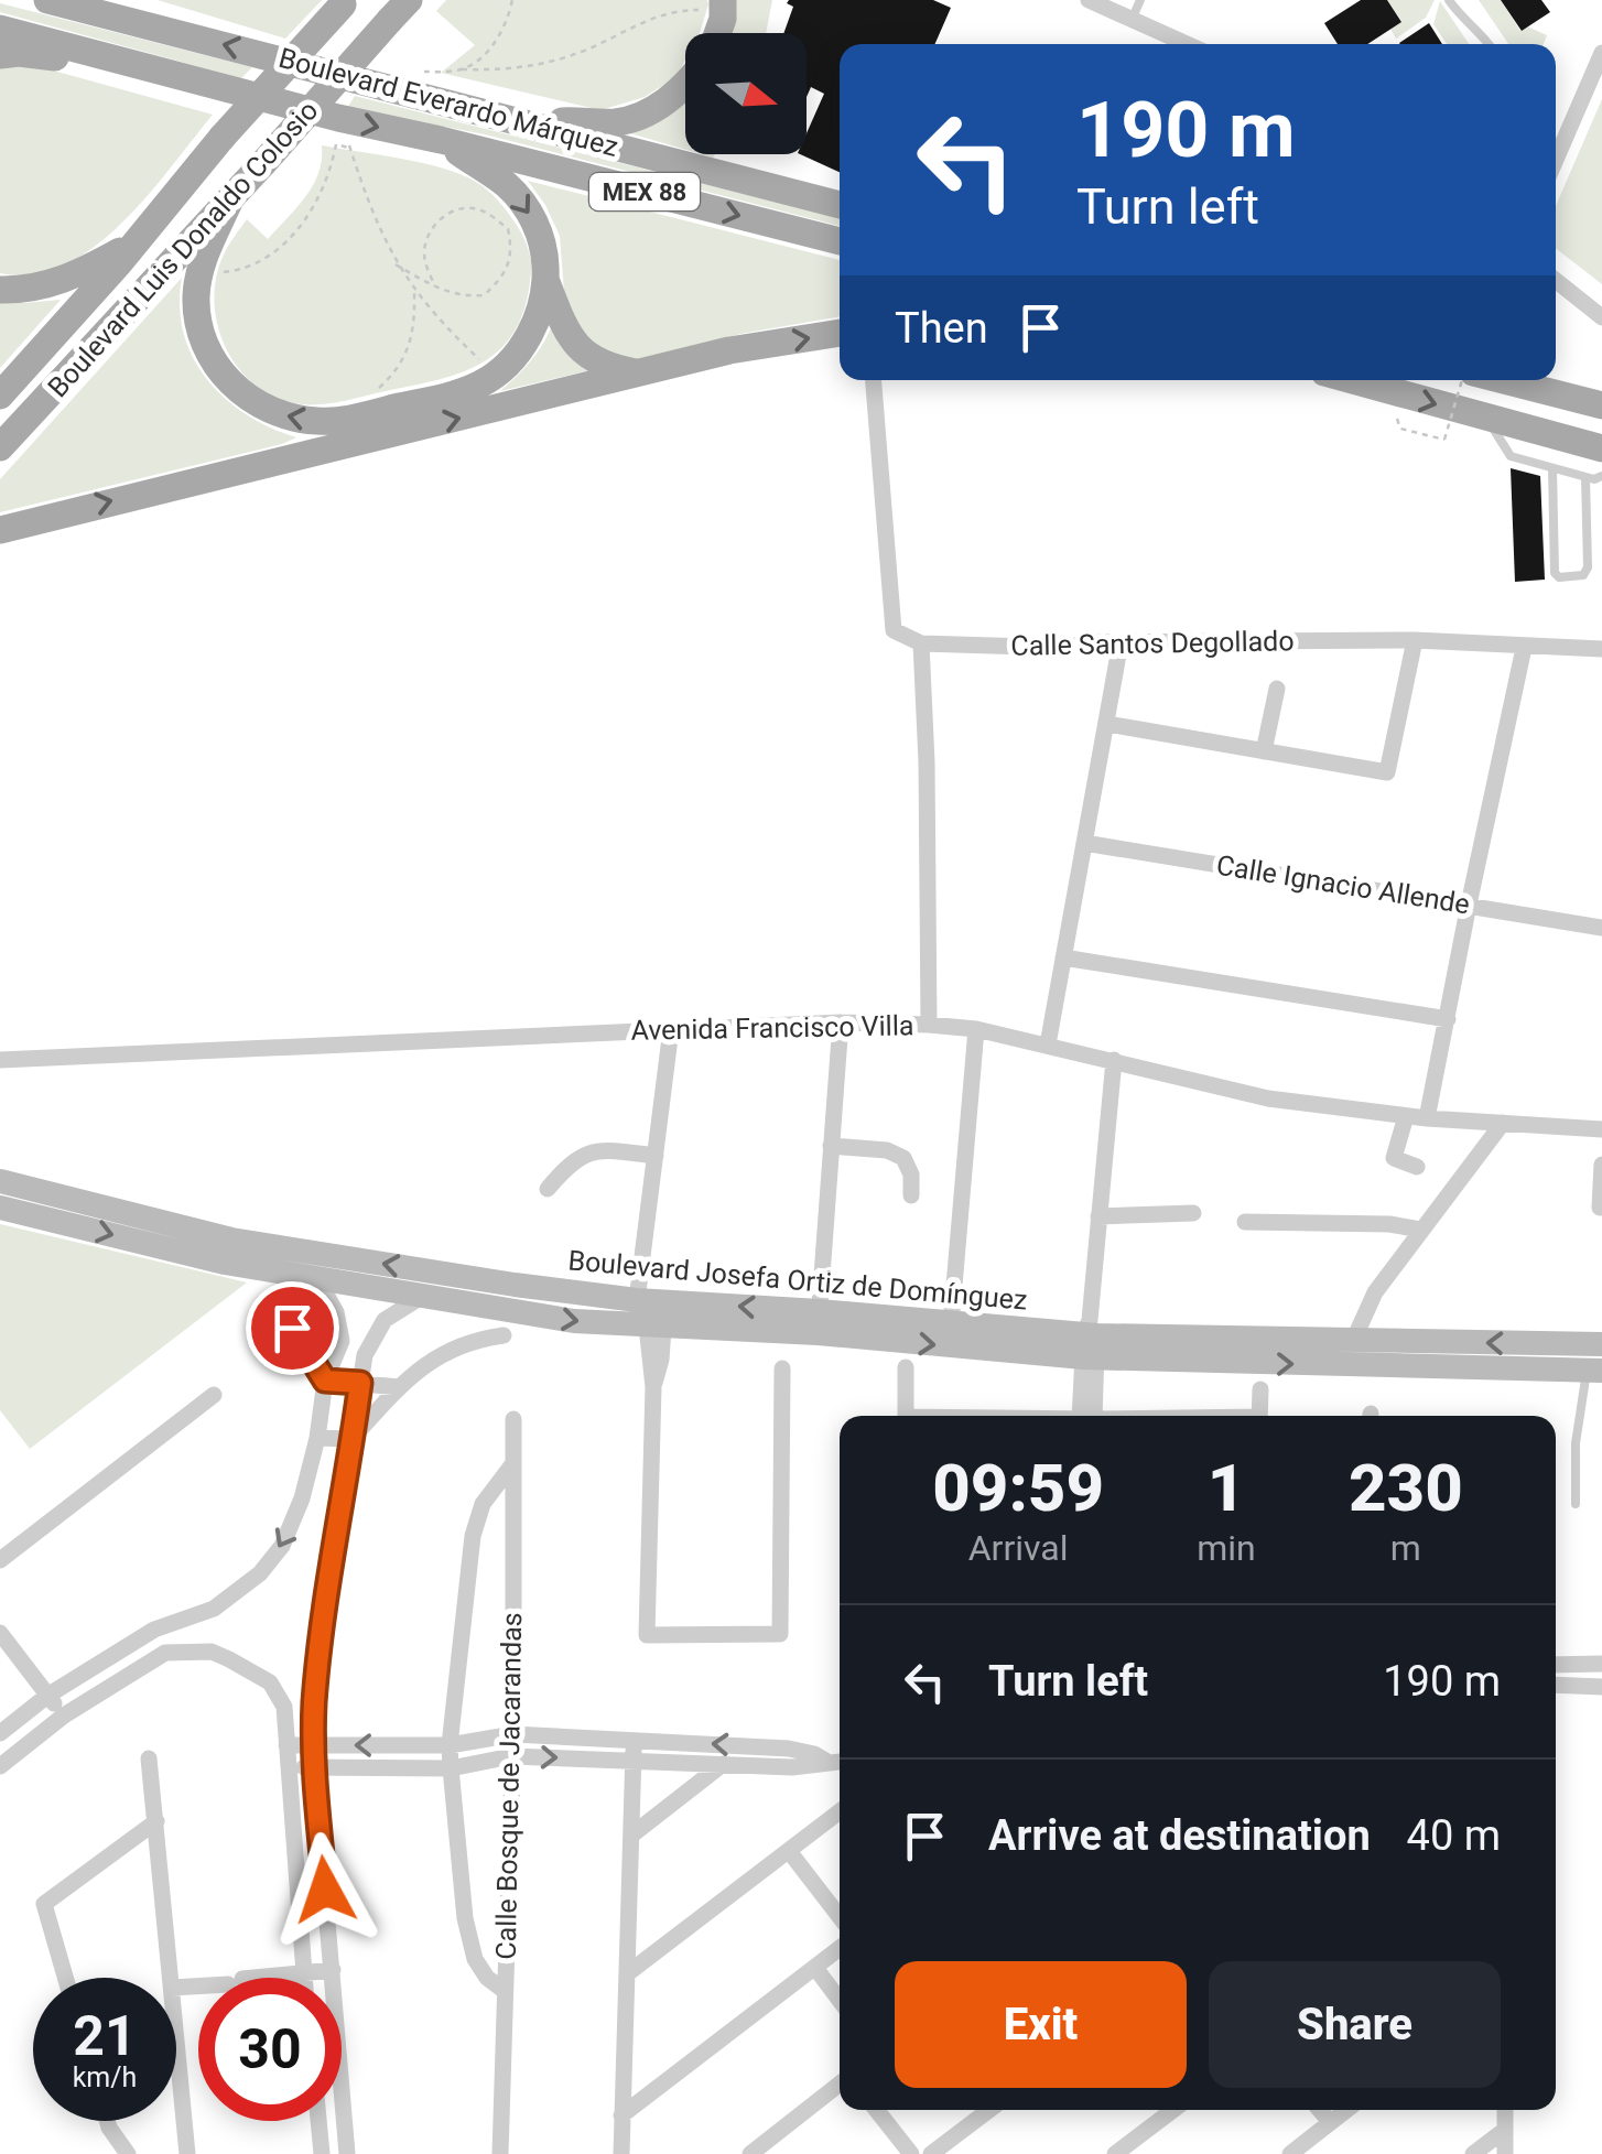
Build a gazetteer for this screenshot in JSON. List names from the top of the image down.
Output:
{
  "streets": {
    "main road": ["Boulevard Everardo Márquez", "MEX 88", "Boulevard Luis Donaldo Colosio"],
    "street": [
      "Calle Santos Degollado",
      "Calle Ignacio Allende",
      "Avenida Francisco Villa",
      "Boulevard Josefa Ortiz de Domínguez",
      "Calle Bosque de Jacarandas"
    ]
  },
  "north": "right",
  "page": {
    "turn": ["190 m", "Turn left"],
    "then": "Then",
    "eta": [
      "09:59",
      "Arrival",
      "1",
      "min",
      "230",
      "m"
    ],
    "list": [
      {
        "name": "Turn left",
        "value": "190 m"
      },
      {
        "name": "Arrive at destination",
        "value": "40 m"
      }
    ],
    "buttons": ["Exit", "Share"],
    "speed": "21 km/h",
    "limit": "30"
  }
}
